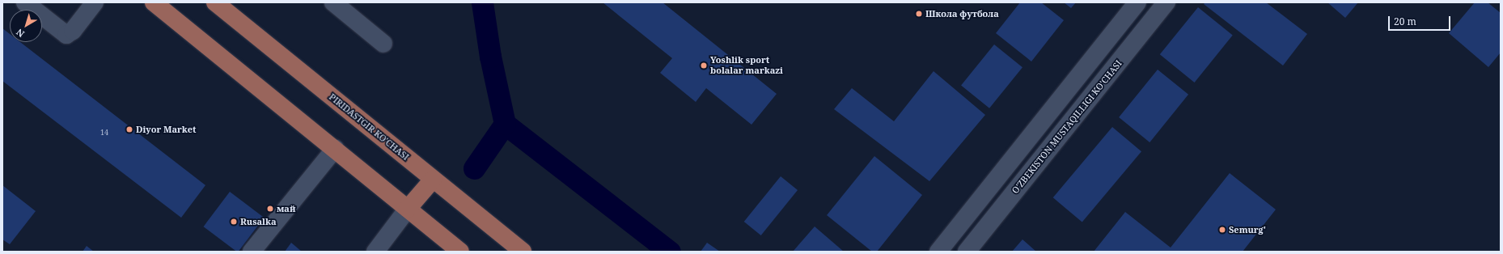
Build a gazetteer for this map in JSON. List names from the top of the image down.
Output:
{
  "streets": {
    "main road": ["PIRIDASTGIR KO'CHASI"],
    "street": ["O'ZBEKISTON MUSTAQILLIGI KO'CHASI"]
  },
  "places": [
    "Школа футбола",
    "Yoshlik sport bolalar markazi",
    "Diyor Market",
    "май",
    "Rusalka",
    "Semurg'"
  ],
  "house_numbers": ["14"],
  "scale_bar": "20 m",
  "north": "bottom left"
}
